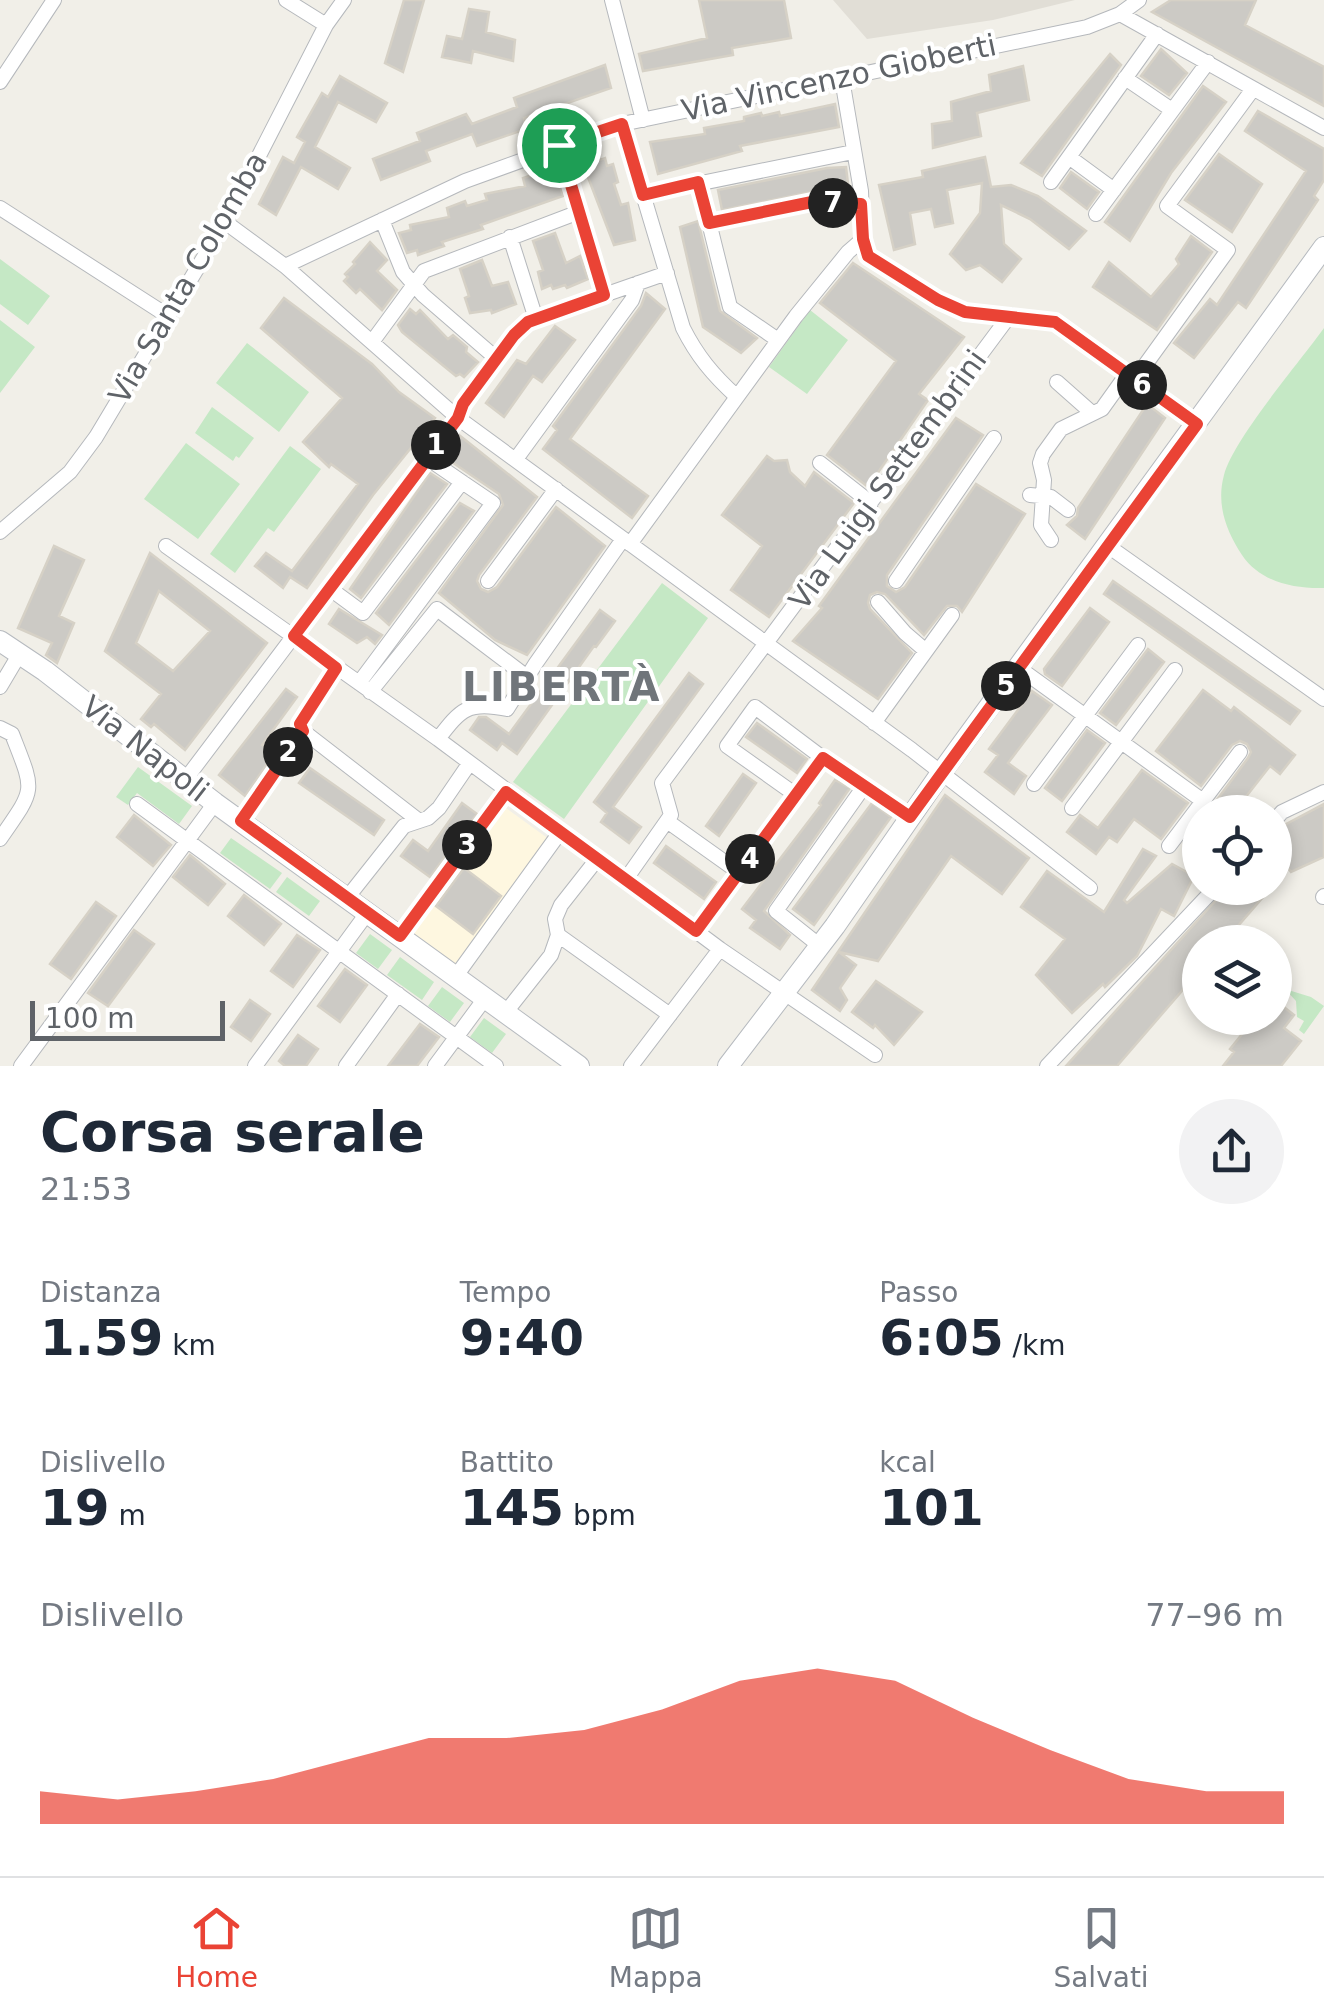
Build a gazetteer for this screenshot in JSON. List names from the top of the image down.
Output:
{
  "streets": {
    "main road": ["Via Napoli"],
    "street": ["Via Vincenzo Gioberti", "Via Santa Colomba", "Via Luigi Settembrini"]
  },
  "districts": ["LIBERTÀ"],
  "scale_bar": "100 m",
  "page": {
    "pins": [
      "7",
      "6",
      "1",
      "5",
      "2",
      "3",
      "4"
    ],
    "scale": "100 m",
    "heading": ["Corsa serale", "21:53"],
    "stats": [
      ["Distanza", "1.59 km"],
      ["Tempo", "9:40"],
      ["Passo", "6:05 /km"],
      ["Dislivello", "19 m"],
      ["Battito", "145 bpm"],
      ["kcal", "101"]
    ],
    "chart": ["Dislivello", "77–96 m"],
    "tabs": ["Home", "Mappa", "Salvati"]
  }
}
